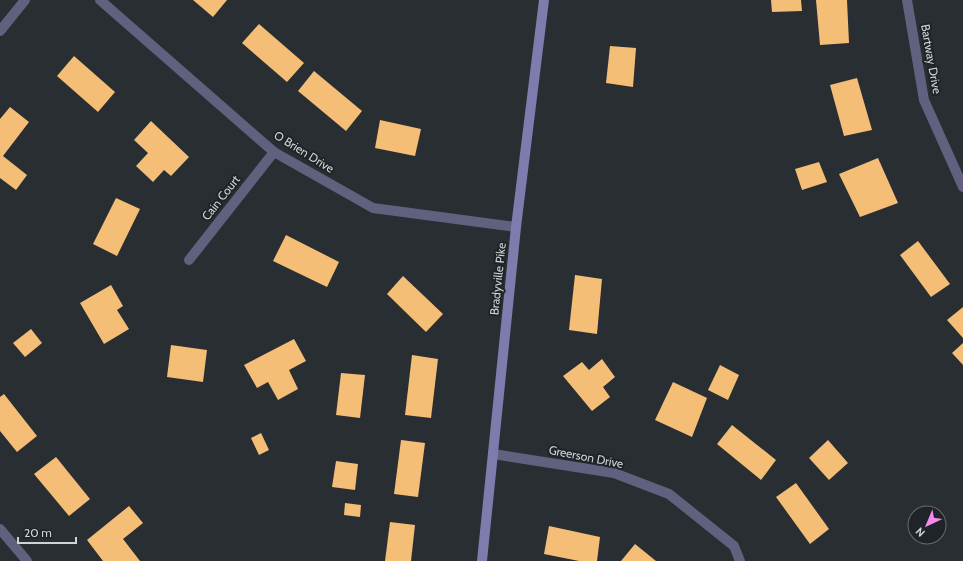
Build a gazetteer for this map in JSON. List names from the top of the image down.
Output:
{
  "streets": {
    "main road": ["Bradyville Pike"],
    "street": [
      "Bartway Drive",
      "O Brien Drive",
      "Cain Court",
      "Greerson Drive"
    ]
  },
  "crossings": [
    ["O Brien Drive", "Cain Court"],
    ["O Brien Drive", "Bradyville Pike"],
    ["Bradyville Pike", "Greerson Drive"]
  ],
  "scale_bar": "20 m",
  "north": "bottom left"
}
